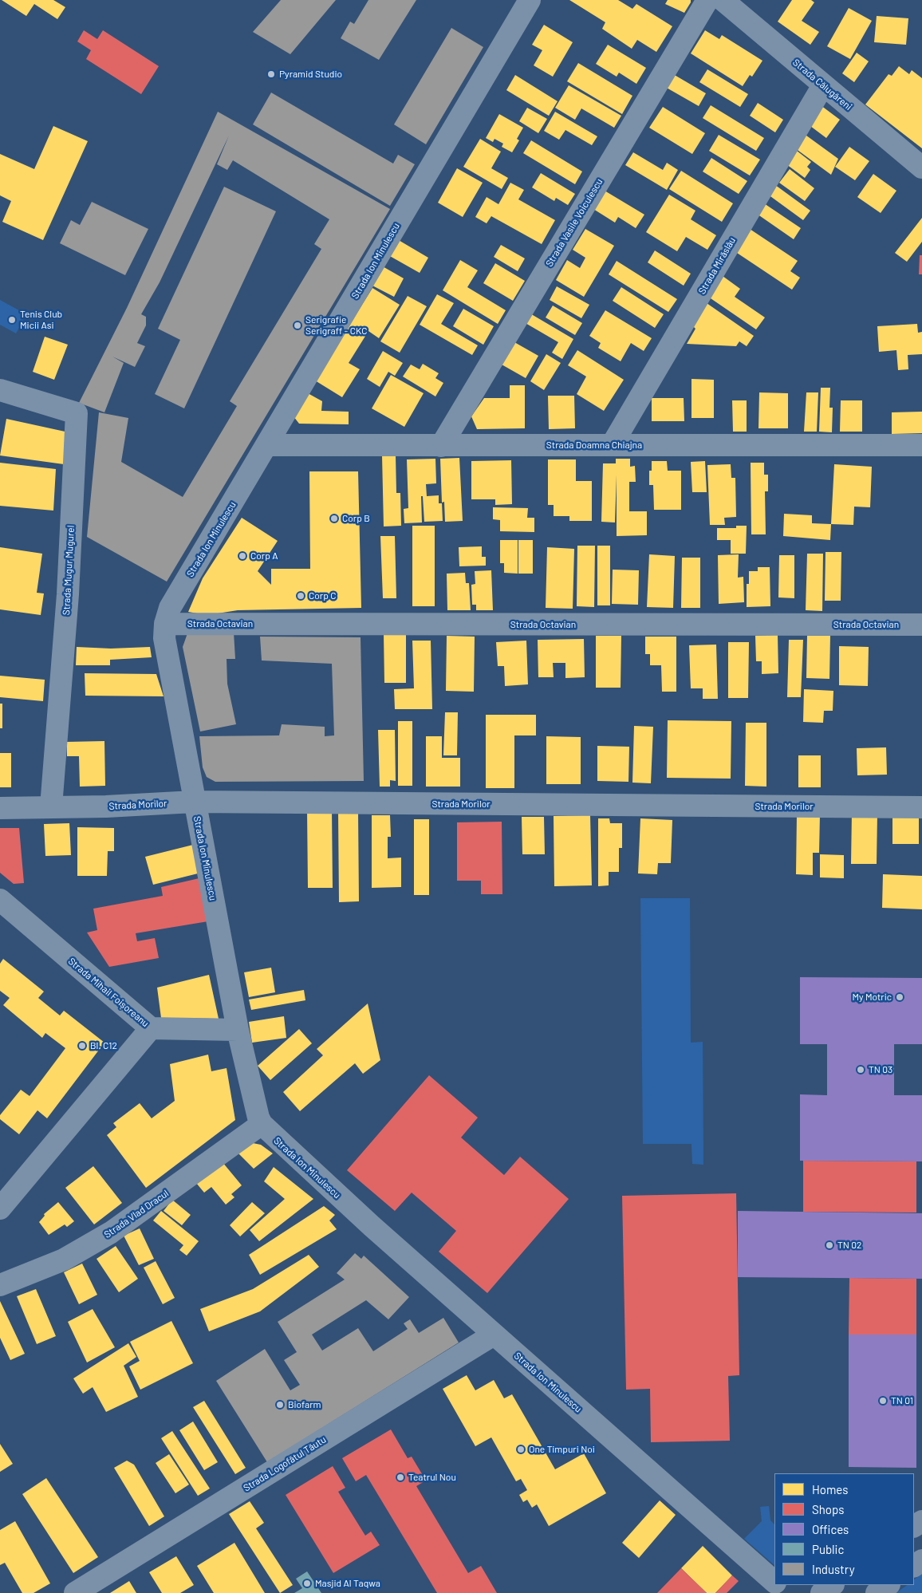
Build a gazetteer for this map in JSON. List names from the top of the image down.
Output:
{
  "streets": {
    "street": [
      "Strada Călugăreni",
      "Strada Vasile Voiculescu",
      "Strada Ion Minulescu",
      "Strada Mirăslău",
      "Strada Doamna Chiajna",
      "Strada Mugur Mugurel",
      "Strada Octavian",
      "Strada Morilor",
      "Strada Mihail Foișoreanu",
      "Strada Vlad Dracul",
      "Strada Logofătul Tăutu"
    ]
  },
  "crossings": [
    ["Strada Călugăreni", "Strada Mirăslău"],
    ["Strada Vasile Voiculescu", "Strada Doamna Chiajna"],
    ["Strada Ion Minulescu", "Strada Doamna Chiajna"],
    ["Strada Ion Minulescu", "Strada Octavian"],
    ["Strada Ion Minulescu", "Strada Morilor"],
    ["Strada Ion Minulescu", "Strada Mihail Foișoreanu"],
    ["Strada Ion Minulescu", "Strada Vlad Dracul"],
    ["Strada Ion Minulescu", "Strada Logofătul Tăutu"],
    ["Strada Mirăslău", "Strada Doamna Chiajna"],
    ["Strada Mugur Mugurel", "Strada Morilor"]
  ],
  "places": [
    "Pyramid Studio",
    "Tenis Club Micii Asi",
    "Serigrafie Serigraff - CKC",
    "Corp B",
    "Corp A",
    "Corp C",
    "My Motric",
    "Bl. C12",
    "TN 03",
    "TN 02",
    "TN 01",
    "Biofarm",
    "One Timpuri Noi",
    "Teatrul Nou",
    "Masjid Al Taqwa"
  ],
  "legend": [
    "Homes",
    "Shops",
    "Offices",
    "Public",
    "Industry"
  ]
}
